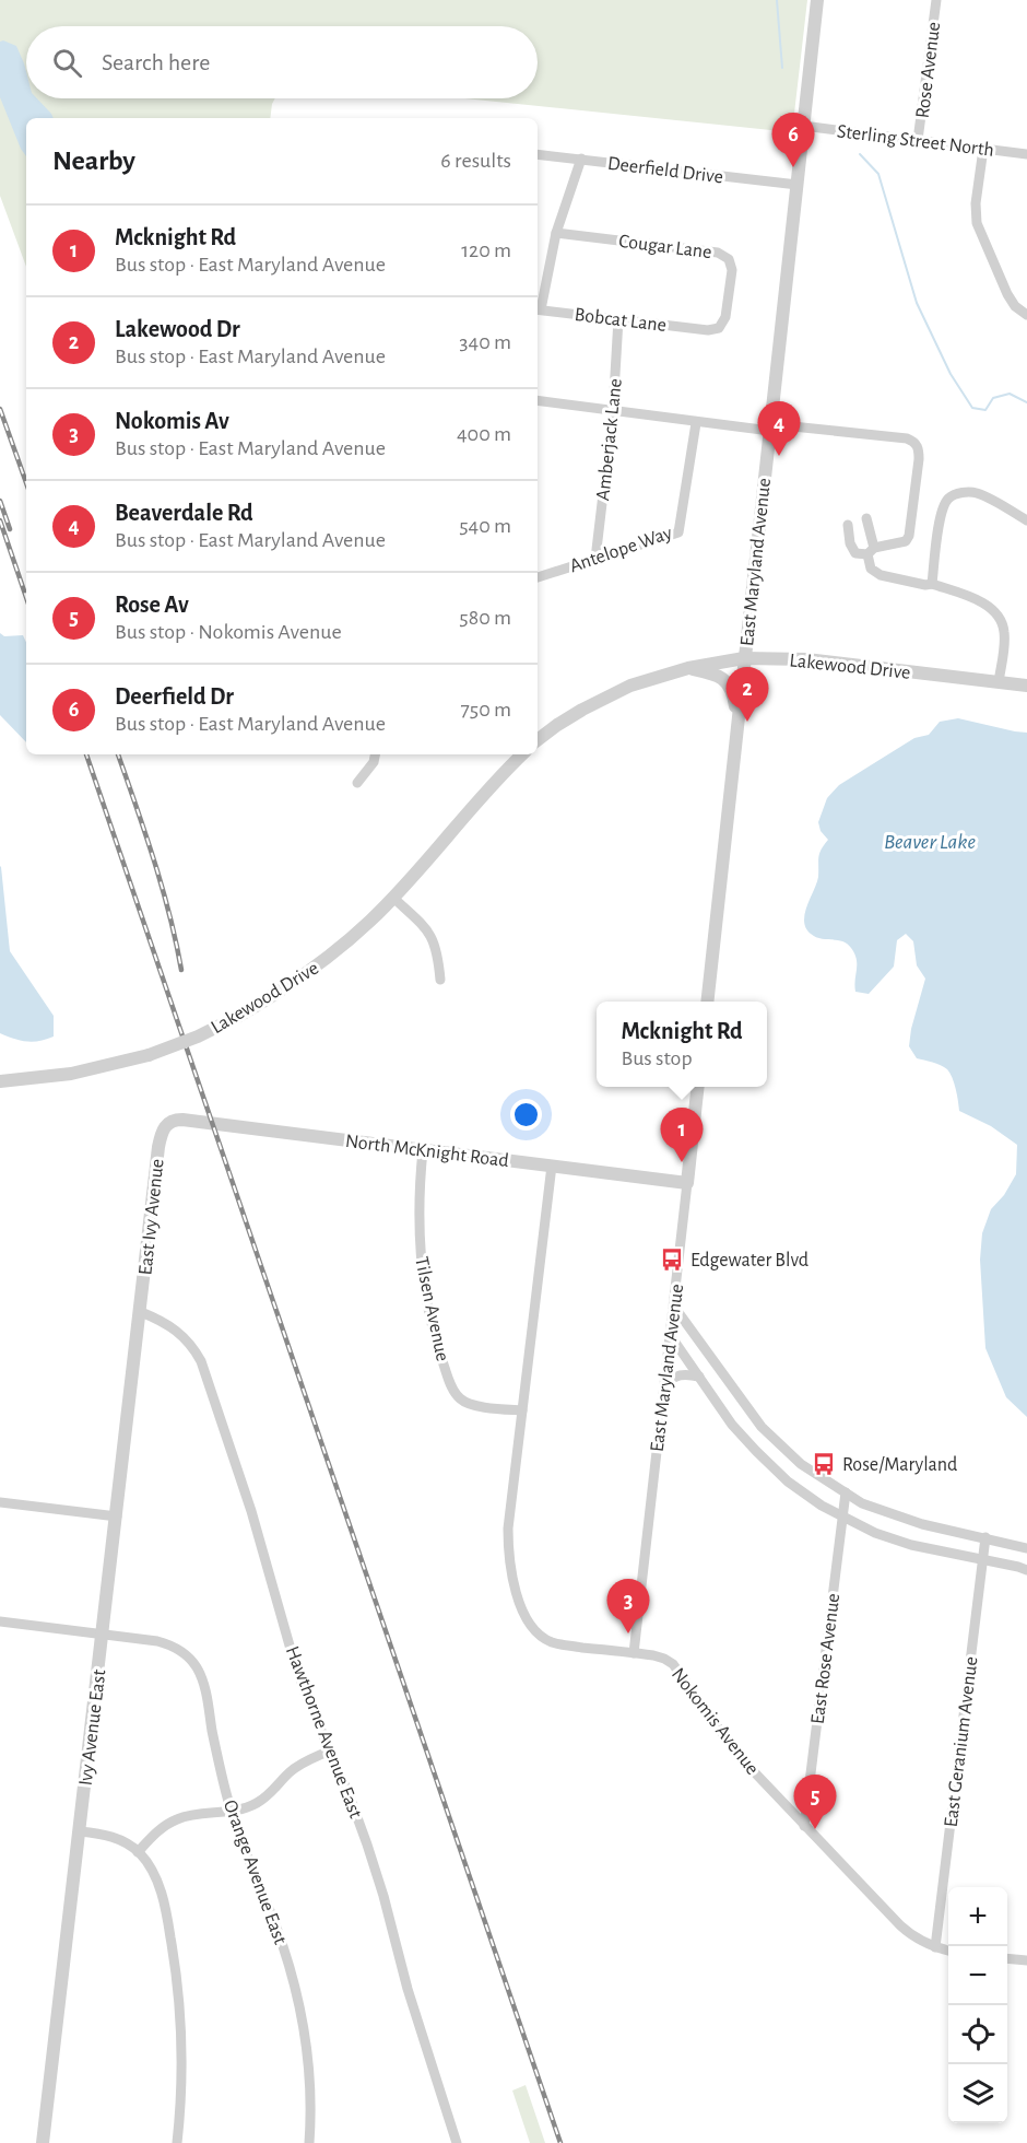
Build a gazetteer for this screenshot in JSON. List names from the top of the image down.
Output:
{
  "streets": {
    "street": [
      "Rose Avenue",
      "Sterling Street North",
      "Deerfield Drive",
      "Cougar Lane",
      "Bobcat Lane",
      "Amberjack Lane",
      "Antelope Way",
      "East Maryland Avenue",
      "Lakewood Drive",
      "North McKnight Road",
      "East Ivy Avenue",
      "Tilsen Avenue",
      "East Rose Avenue",
      "Nokomis Avenue",
      "Ivy Avenue East",
      "Hawthorne Avenue East",
      "East Geranium Avenue",
      "Orange Avenue East"
    ]
  },
  "crossings": [
    ["Rose Avenue", "Sterling Street North"],
    ["Sterling Street North", "East Maryland Avenue"],
    ["Deerfield Drive", "East Maryland Avenue"],
    ["Cougar Lane", "Bobcat Lane"],
    ["Bobcat Lane", "Amberjack Lane"],
    ["Amberjack Lane", "Antelope Way"],
    ["East Maryland Avenue", "Lakewood Drive"],
    ["East Maryland Avenue", "North McKnight Road"],
    ["East Maryland Avenue", "Nokomis Avenue"],
    ["North McKnight Road", "East Ivy Avenue"],
    ["North McKnight Road", "Tilsen Avenue"],
    ["North McKnight Road", "Nokomis Avenue"],
    ["East Ivy Avenue", "Ivy Avenue East"],
    ["East Ivy Avenue", "Hawthorne Avenue East"],
    ["Tilsen Avenue", "Nokomis Avenue"],
    ["East Rose Avenue", "Nokomis Avenue"],
    ["Nokomis Avenue", "East Geranium Avenue"],
    ["Ivy Avenue East", "Hawthorne Avenue East"],
    ["Ivy Avenue East", "Orange Avenue East"]
  ],
  "water": ["Beaver Lake"],
  "places": {
    "bus stop": ["Edgewater Blvd", "Rose/Maryland"]
  },
  "page": {
    "search": "Search here",
    "pins": [
      "6",
      "4",
      "2",
      "1",
      "3",
      "5"
    ],
    "heading": ["Nearby", "6 results"],
    "list": [
      {
        "mark": "1",
        "name": "Mcknight Rd",
        "note": "Bus stop · East Maryland Avenue",
        "value": "120 m"
      },
      {
        "mark": "2",
        "name": "Lakewood Dr",
        "note": "Bus stop · East Maryland Avenue",
        "value": "340 m"
      },
      {
        "mark": "3",
        "name": "Nokomis Av",
        "note": "Bus stop · East Maryland Avenue",
        "value": "400 m"
      },
      {
        "mark": "4",
        "name": "Beaverdale Rd",
        "note": "Bus stop · East Maryland Avenue",
        "value": "540 m"
      },
      {
        "mark": "5",
        "name": "Rose Av",
        "note": "Bus stop · Nokomis Avenue",
        "value": "580 m"
      },
      {
        "mark": "6",
        "name": "Deerfield Dr",
        "note": "Bus stop · East Maryland Avenue",
        "value": "750 m"
      }
    ],
    "popup": ["Mcknight Rd", "Bus stop"],
    "map_buttons": ["+", "−"]
  }
}
